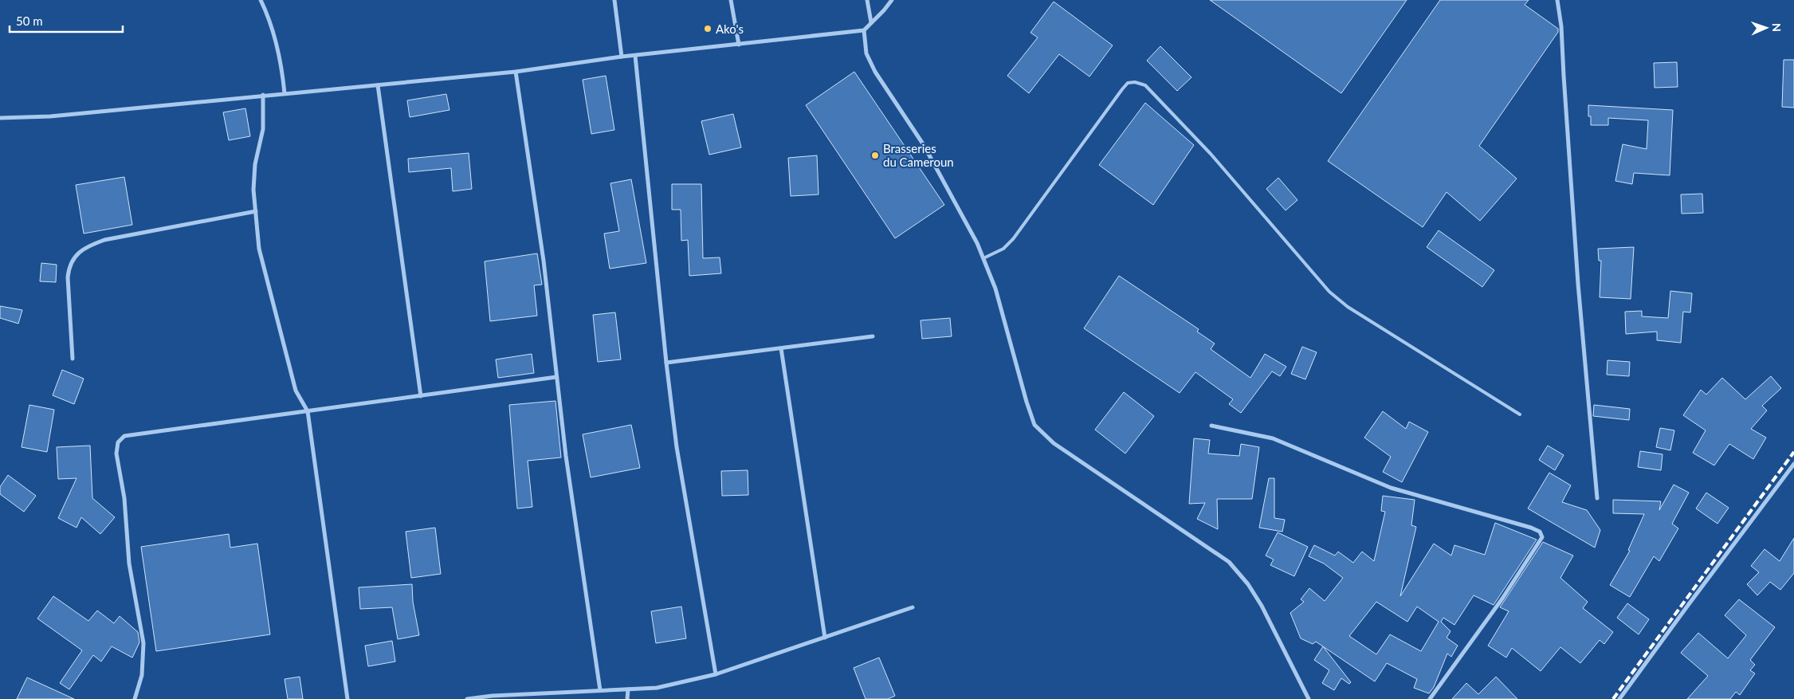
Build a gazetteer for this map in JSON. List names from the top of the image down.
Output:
{
  "places": ["Ako's", "Brasseries du Cameroun"],
  "scale_bar": "50 m",
  "north": "right"
}
